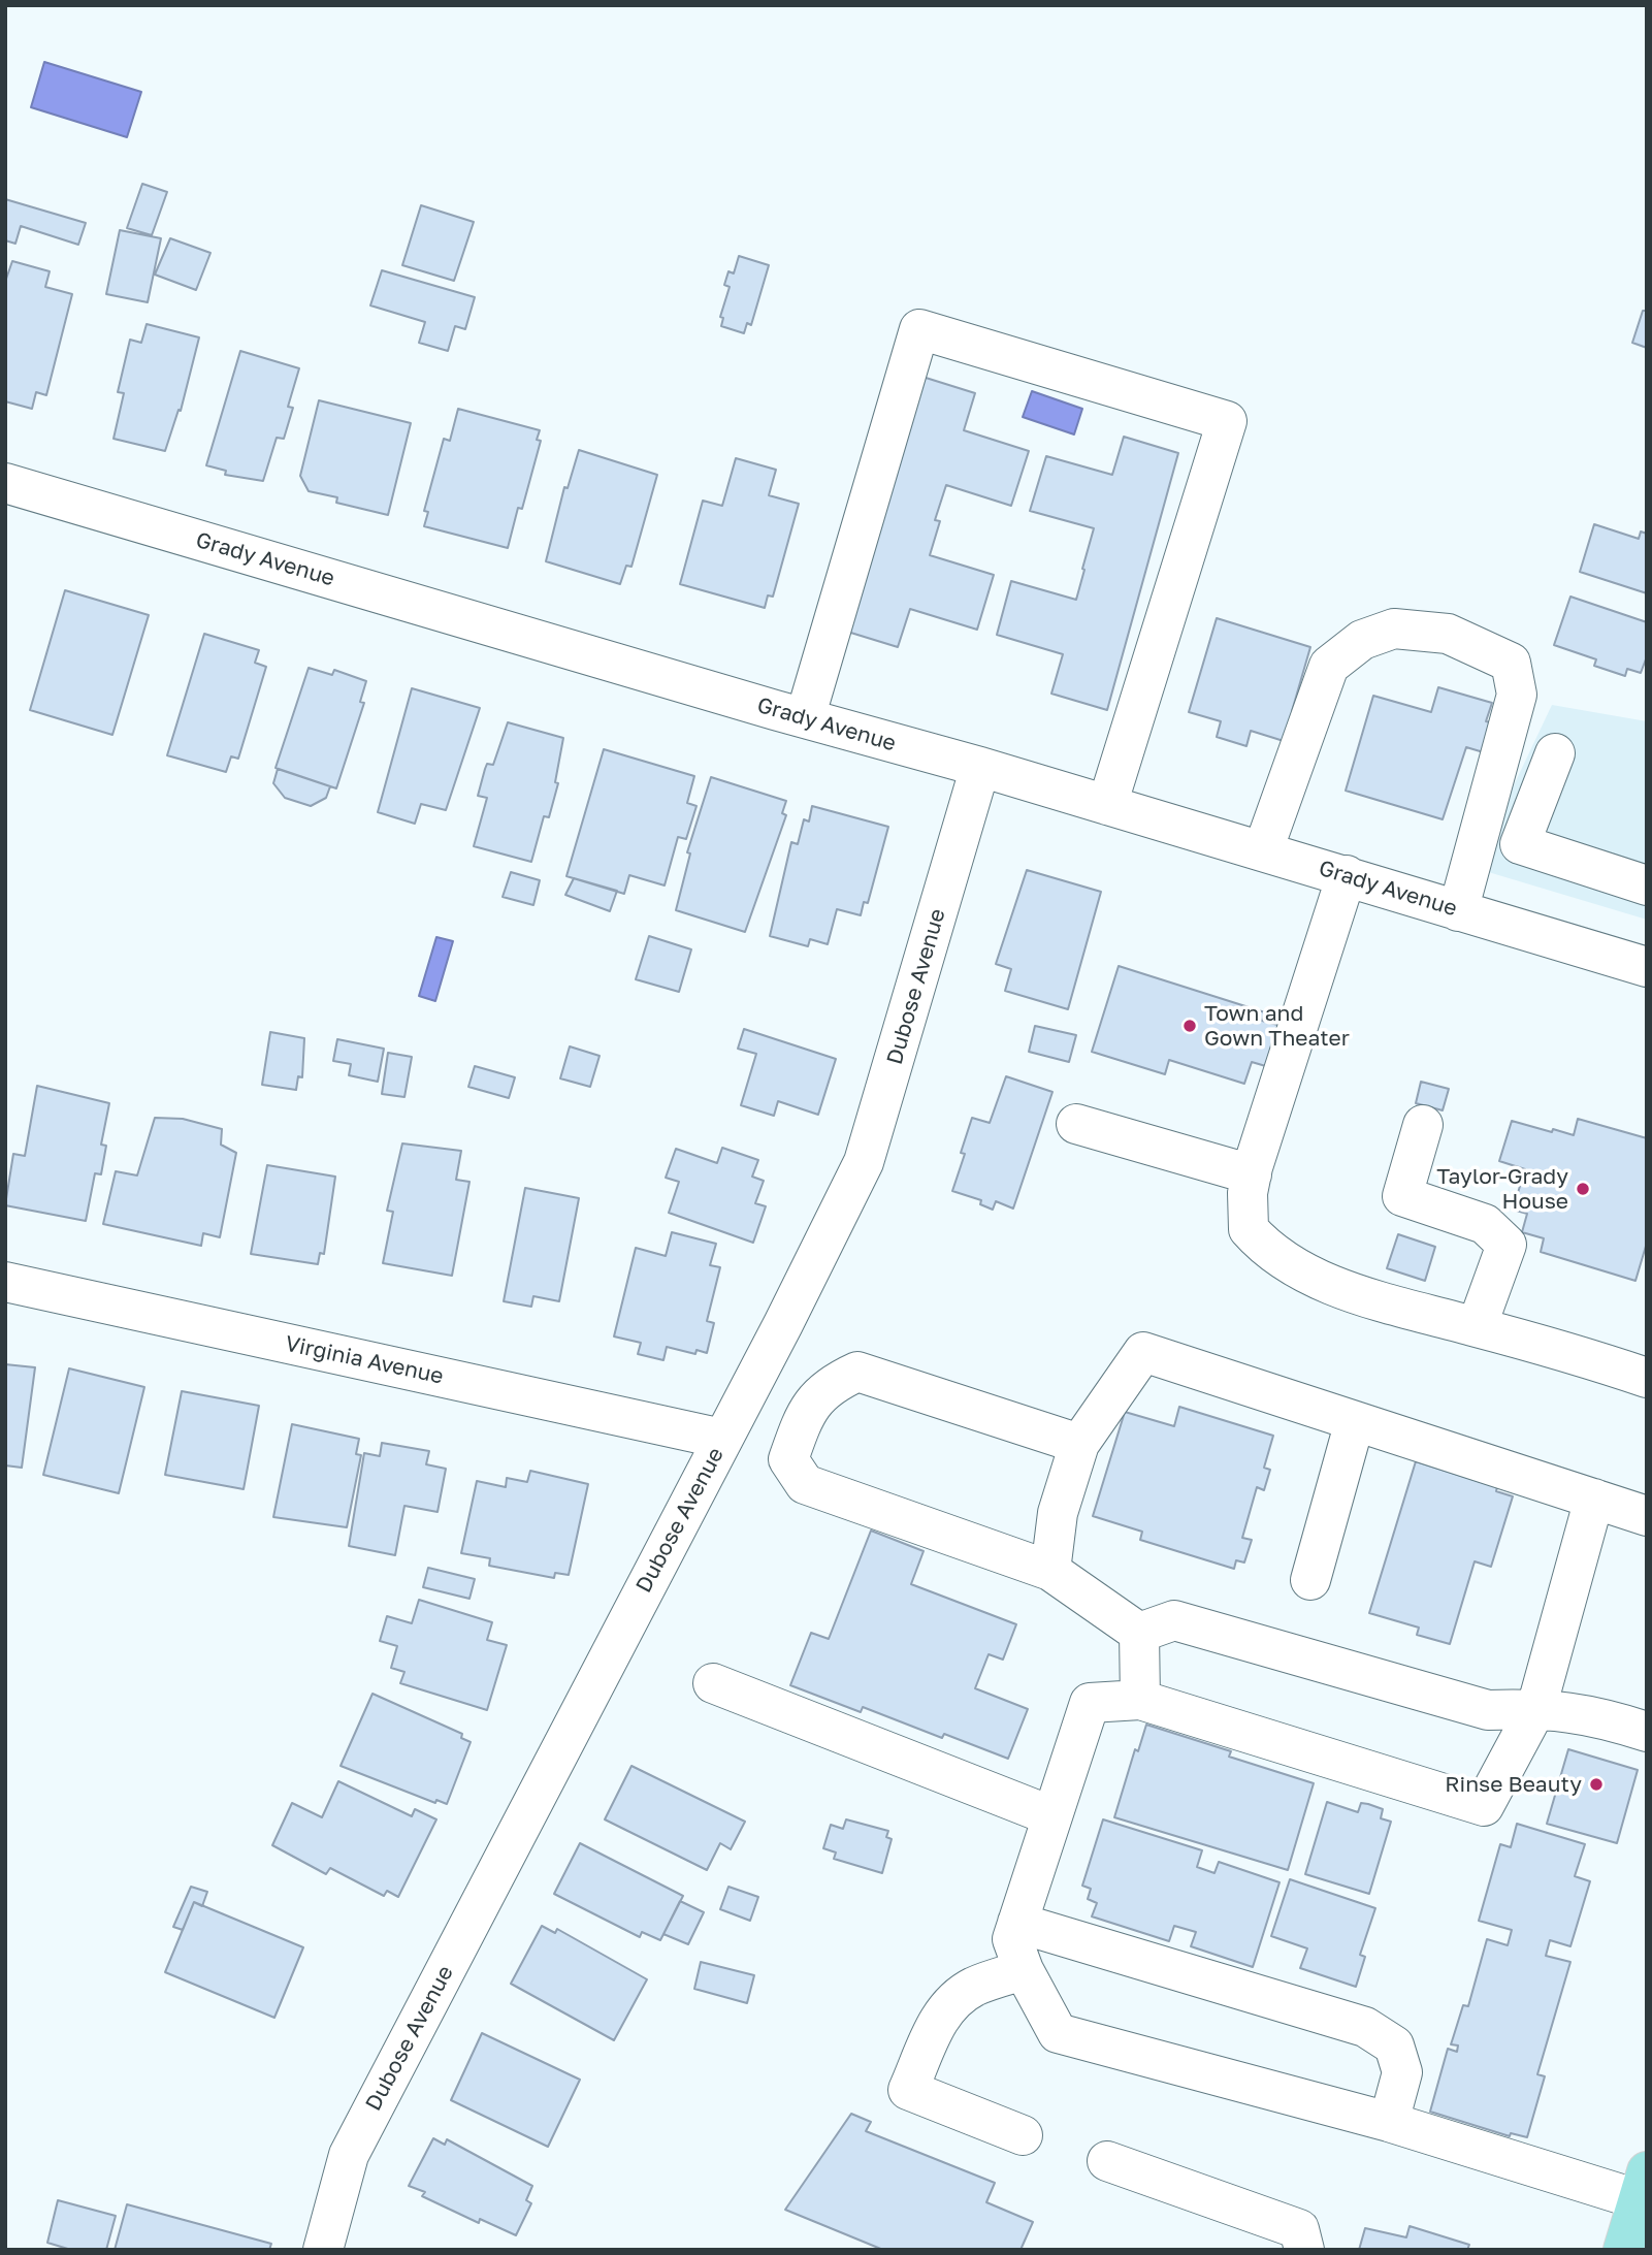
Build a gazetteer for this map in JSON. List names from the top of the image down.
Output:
{
  "streets": {
    "street": ["Grady Avenue", "Dubose Avenue", "Virginia Avenue"]
  },
  "crossings": [
    ["Grady Avenue", "Dubose Avenue"],
    ["Dubose Avenue", "Virginia Avenue"]
  ],
  "places": ["Town and Gown Theater", "Taylor-Grady House", "Rinse Beauty"]
}
